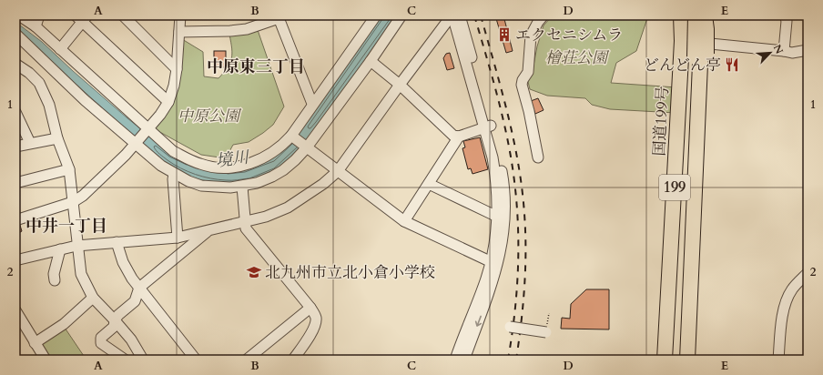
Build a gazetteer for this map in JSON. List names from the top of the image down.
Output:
{
  "streets": {
    "highway": ["国道199号", "199"]
  },
  "districts": ["中原東三丁目", "中井一丁目"],
  "water": ["境川"],
  "parks": ["檜荘公園", "中原公園"],
  "places": {
    "building": ["エクセニシムラ"],
    "restaurant": ["どんどん亭"],
    "school or university": ["北九州市立北小倉小学校"]
  },
  "north": "top right",
  "grid": {
    "columns": [
      "A",
      "B",
      "C",
      "D",
      "E"
    ],
    "rows": ["1", "2"]
  }
}
